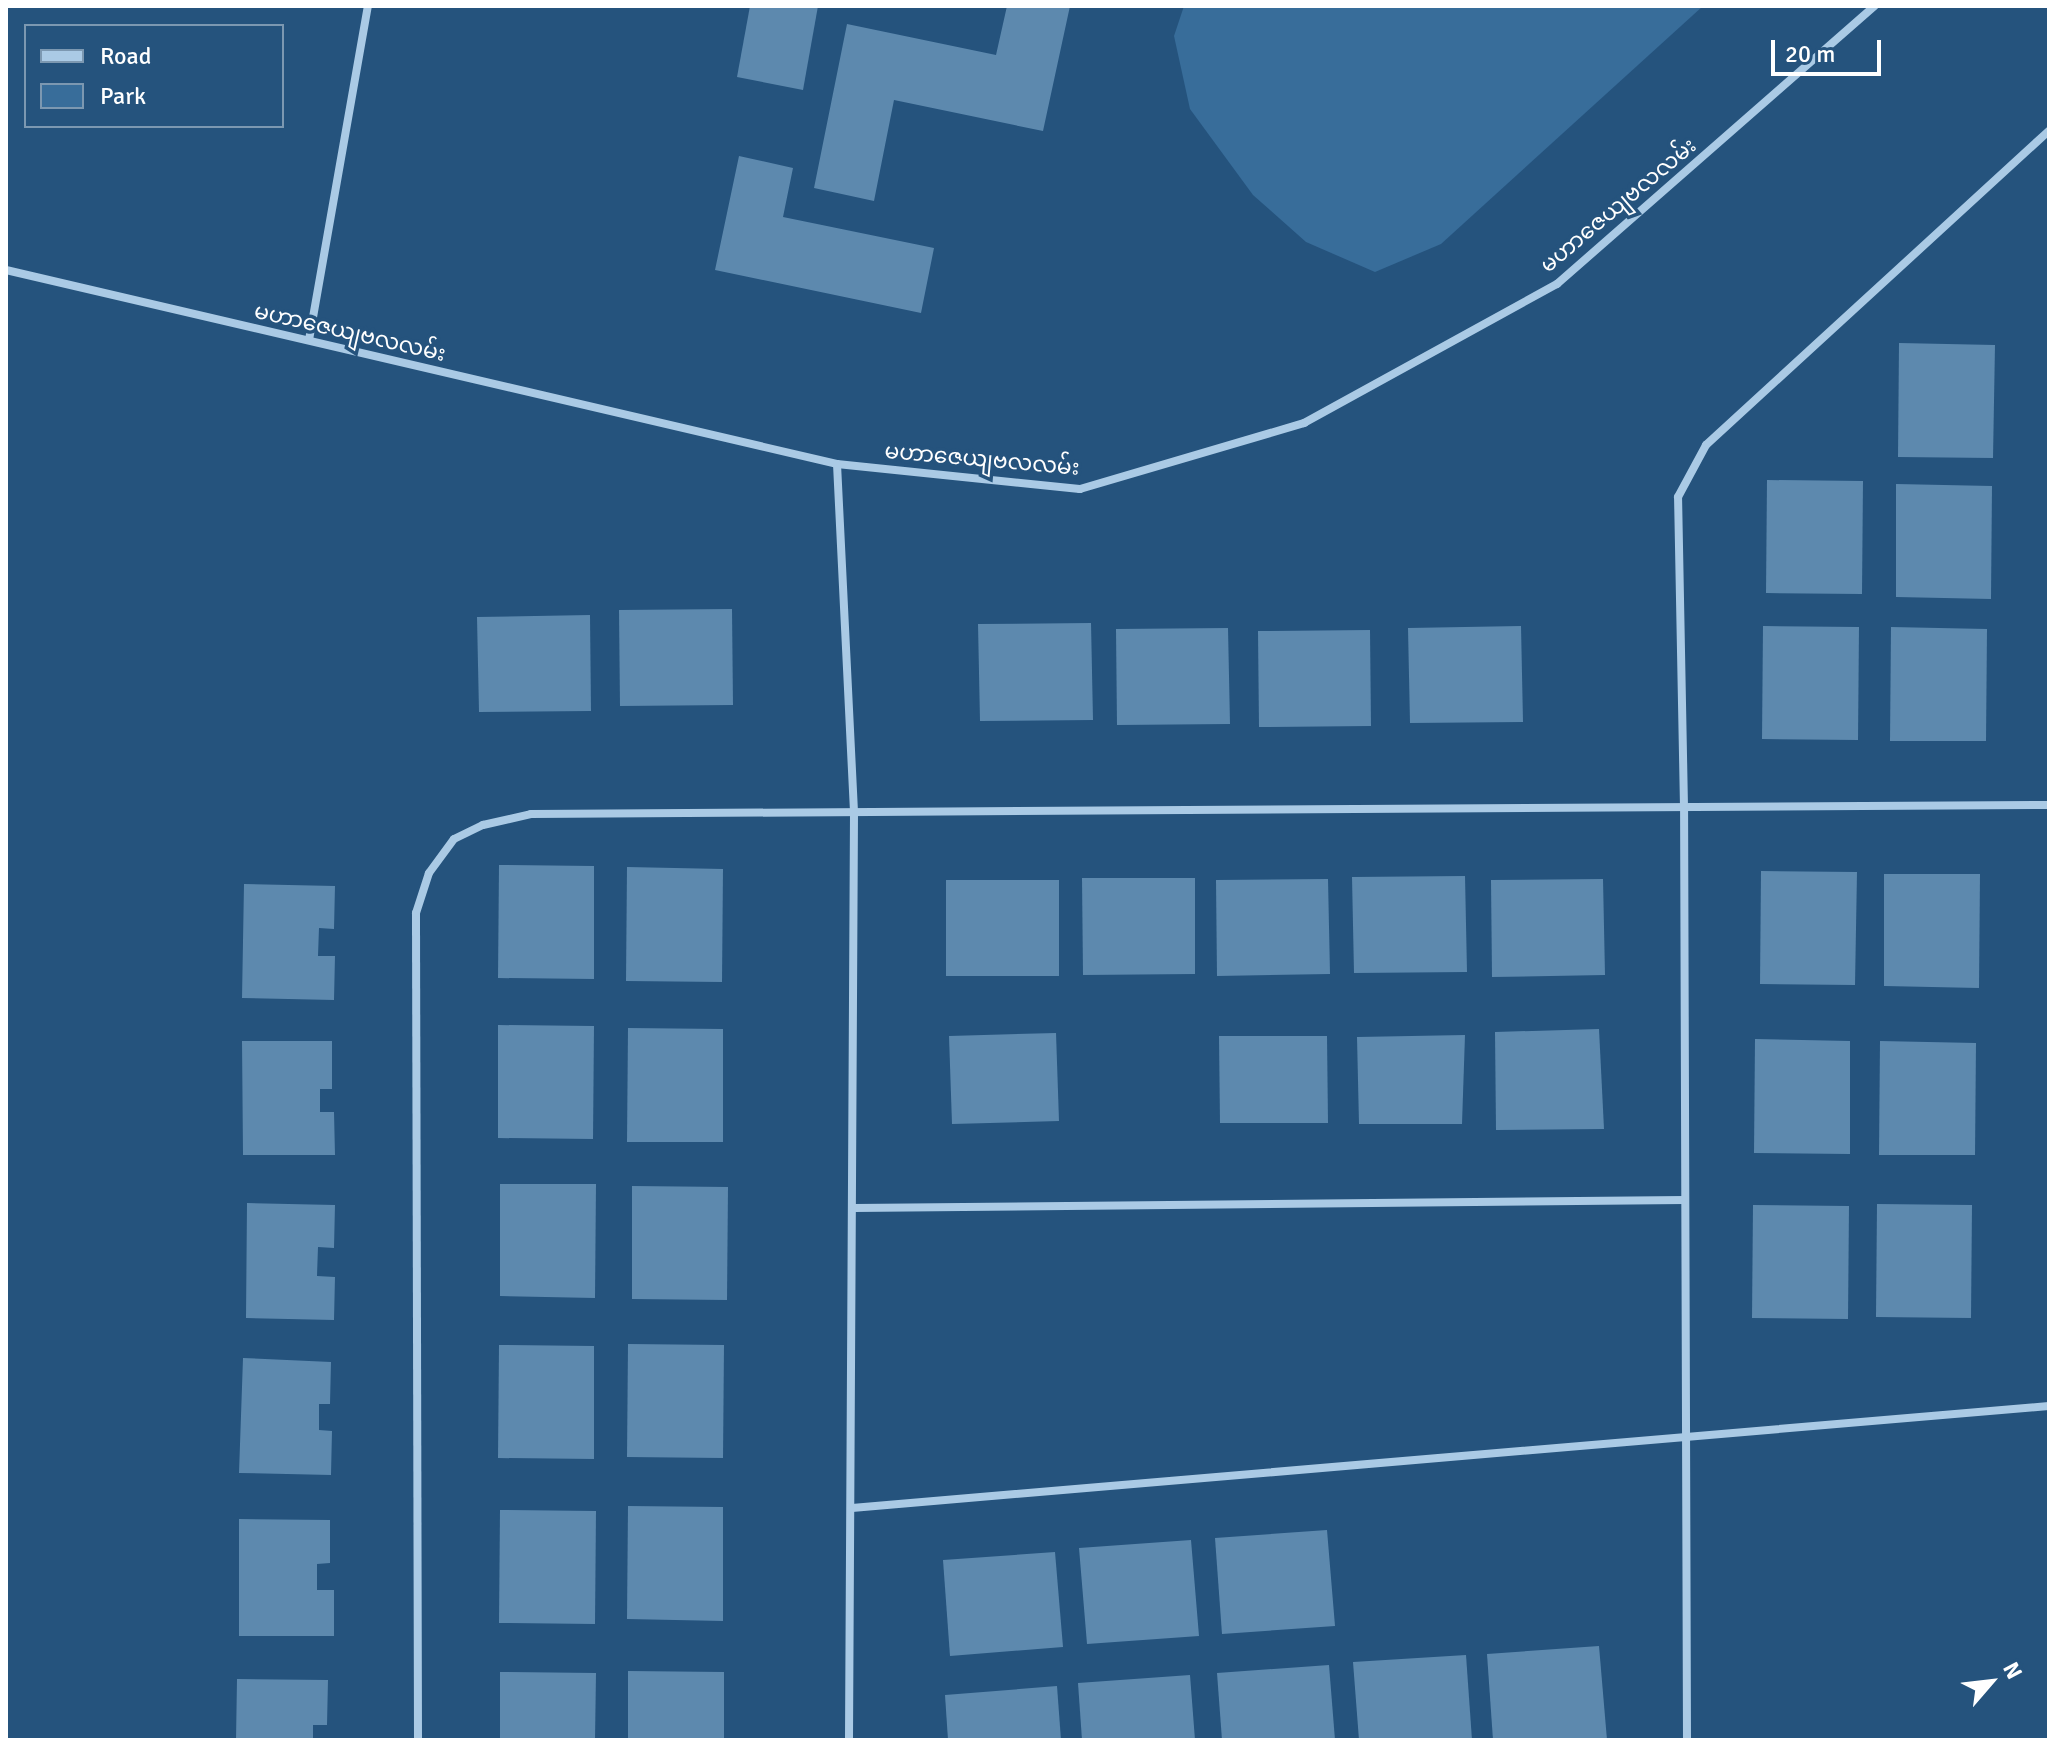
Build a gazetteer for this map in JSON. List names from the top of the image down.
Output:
{
  "streets": {
    "street": ["မဟာဇေယျဗလလမ်း"]
  },
  "legend": ["Road", "Park"],
  "scale_bar": "20 m",
  "north": "top right"
}
